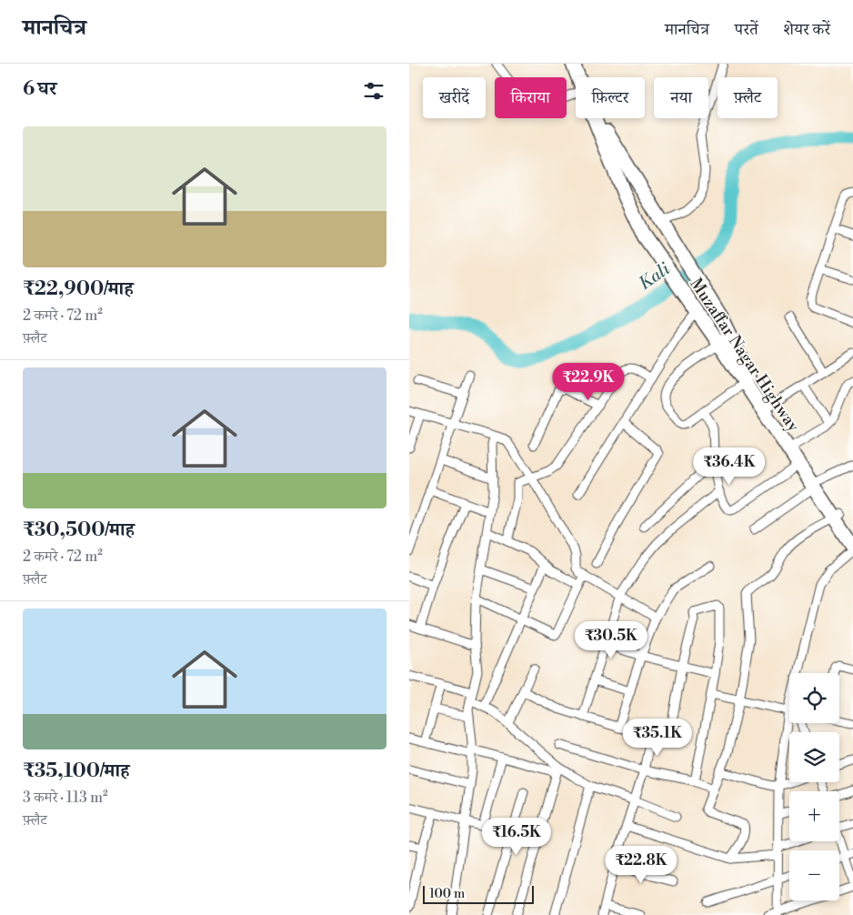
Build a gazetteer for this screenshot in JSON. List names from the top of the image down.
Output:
{
  "streets": {
    "main road": ["Muzaffar Nagar Highway"]
  },
  "water": ["Kali"],
  "scale_bar": "100 m",
  "page": {
    "header": "मानचित्र",
    "nav": ["मानचित्र", "परतें", "शेयर करें"],
    "heading": "6 घर",
    "chip": [
      "खरीदें",
      "किराया",
      "फ़िल्टर",
      "नया",
      "फ़्लैट"
    ],
    "list": [
      {
        "name": "₹22,900/माह",
        "note": "2 कमरे · 72 m² · फ़्लैट"
      },
      {
        "name": "₹30,500/माह",
        "note": "2 कमरे · 72 m² · फ़्लैट"
      },
      {
        "name": "₹35,100/माह",
        "note": "3 कमरे · 113 m² · फ़्लैट"
      }
    ],
    "price": [
      "₹22.9K",
      "₹36.4K",
      "₹30.5K",
      "₹35.1K",
      "₹16.5K",
      "₹22.8K"
    ],
    "map_buttons": ["+", "−"],
    "scale": "100 m"
  }
}
